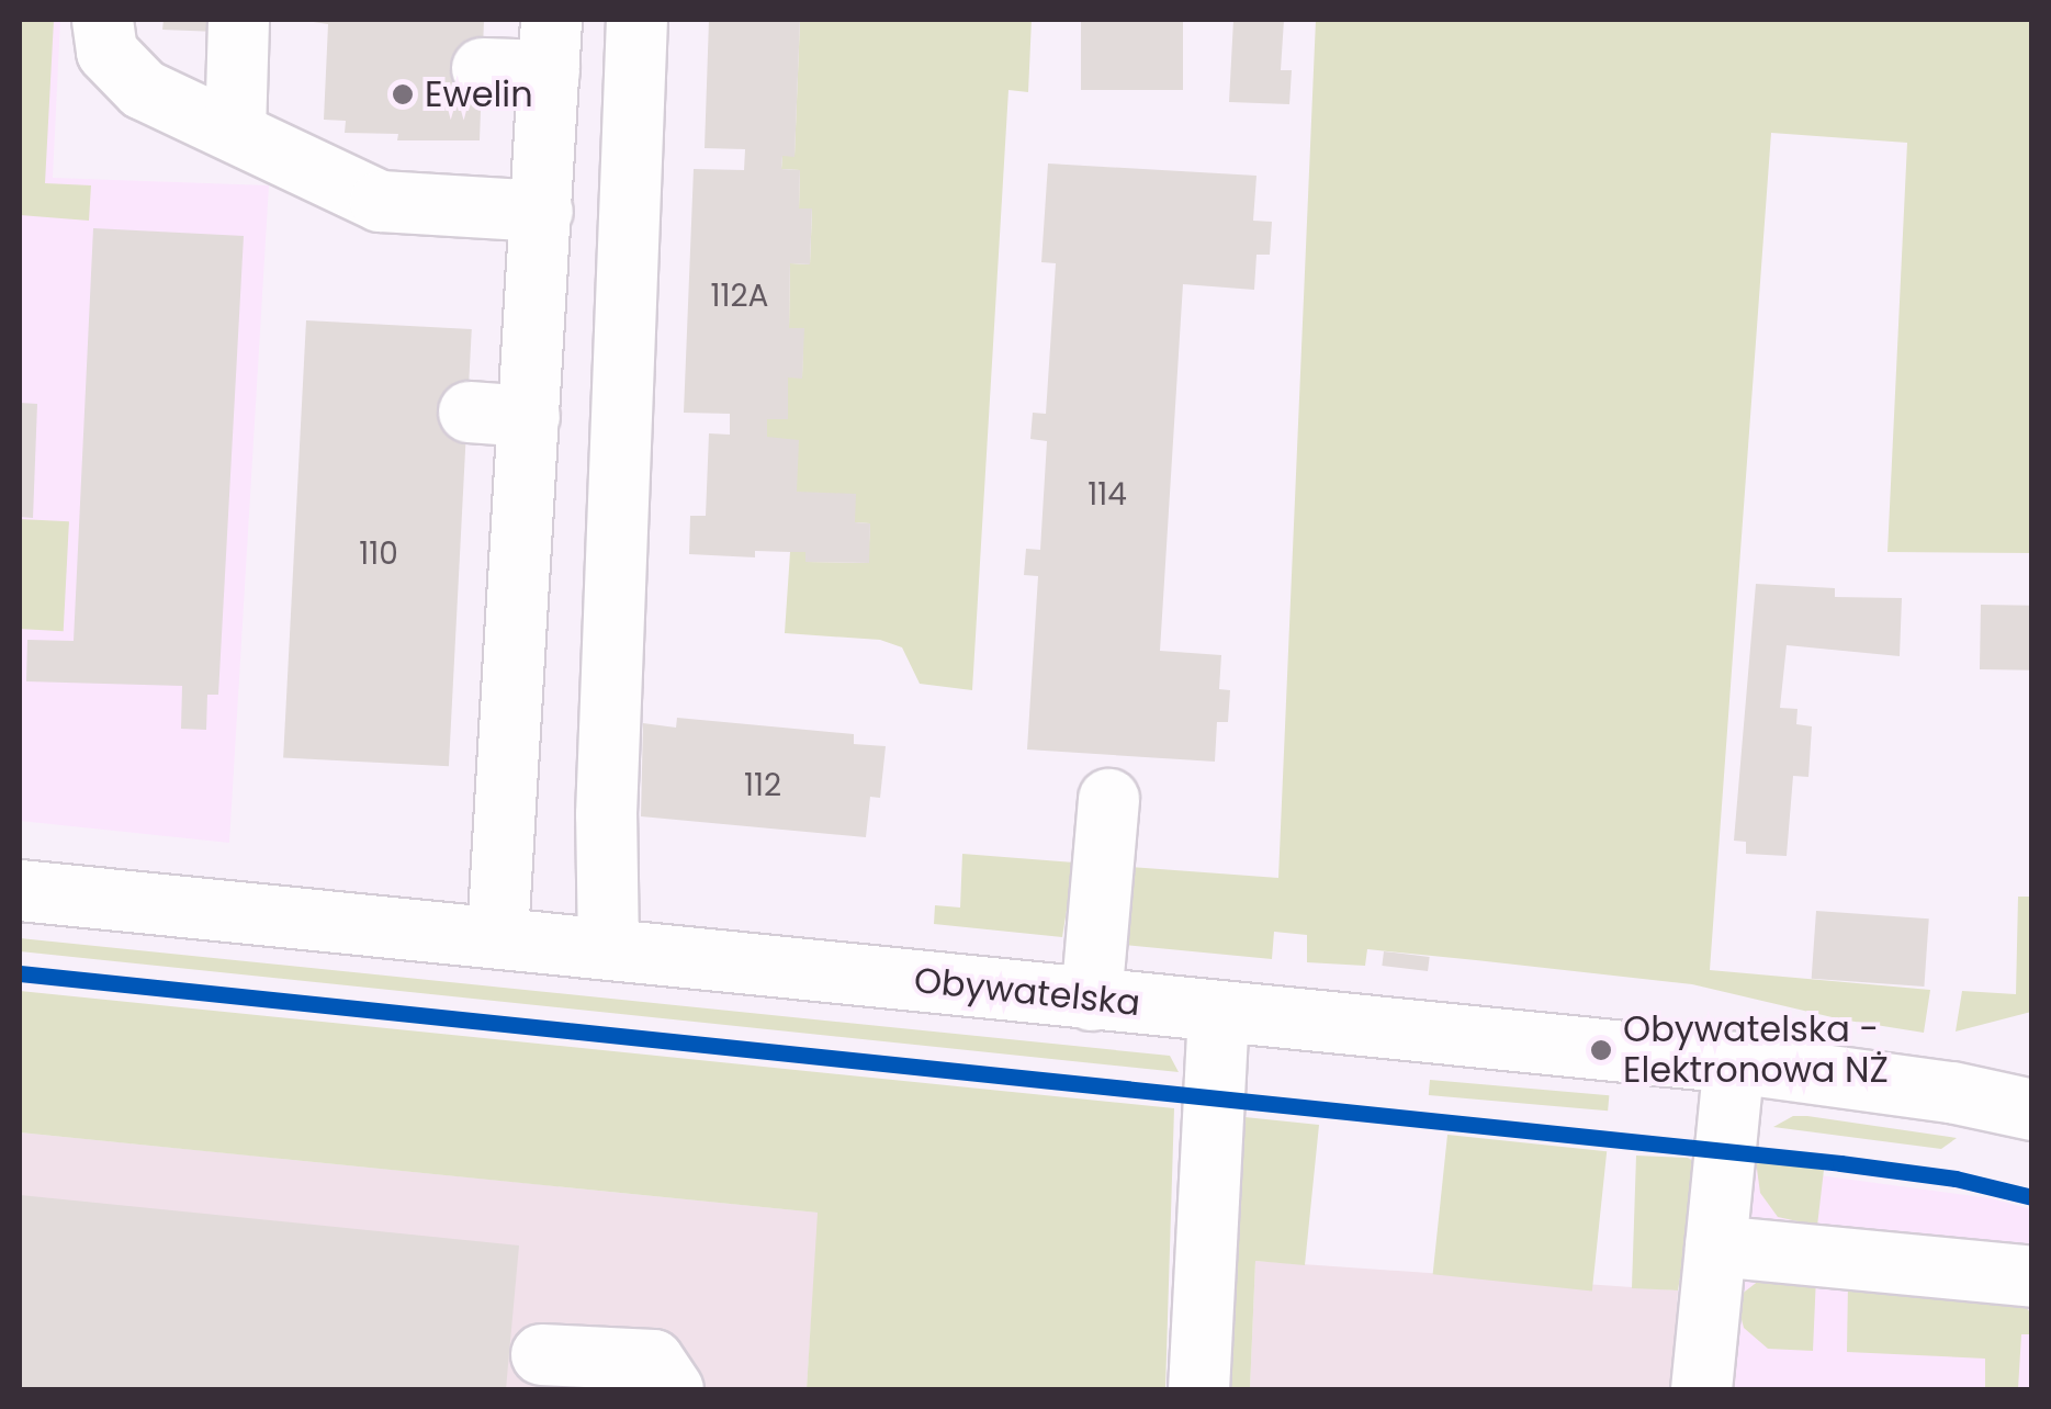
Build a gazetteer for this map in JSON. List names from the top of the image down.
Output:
{
  "streets": {
    "main road": ["Obywatelska"]
  },
  "places": ["Ewelin", "Obywatelska - Elektronowa NŻ"],
  "house_numbers": [
    "112A",
    "114",
    "110",
    "112"
  ]
}
